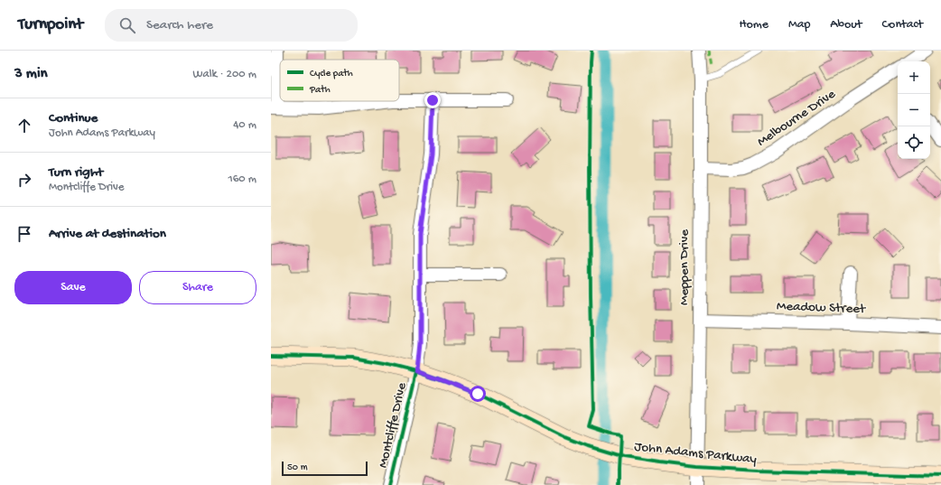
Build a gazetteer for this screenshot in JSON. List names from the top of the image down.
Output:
{
  "streets": {
    "street": [
      "Melbourne Drive",
      "Meppen Drive",
      "Meadow Street",
      "Montcliffe Drive",
      "John Adams Parkway"
    ]
  },
  "crossings": [
    ["Melbourne Drive", "Meppen Drive"],
    ["Meppen Drive", "Meadow Street"],
    ["Meppen Drive", "John Adams Parkway"],
    ["Montcliffe Drive", "John Adams Parkway"]
  ],
  "legend": ["Cycle path", "Path"],
  "scale_bar": "50 m",
  "page": {
    "header": "Turnpoint",
    "search": "Search here",
    "nav": [
      "Home",
      "Map",
      "About",
      "Contact"
    ],
    "heading": ["3 min", "Walk · 200 m"],
    "map_buttons": ["+", "−"],
    "list": [
      ["Continue", "John Adams Parkway", "40 m"],
      ["Turn right", "Montcliffe Drive", "160 m"],
      "Arrive at destination"
    ],
    "buttons": ["Save", "Share"],
    "scale": "50 m"
  }
}
